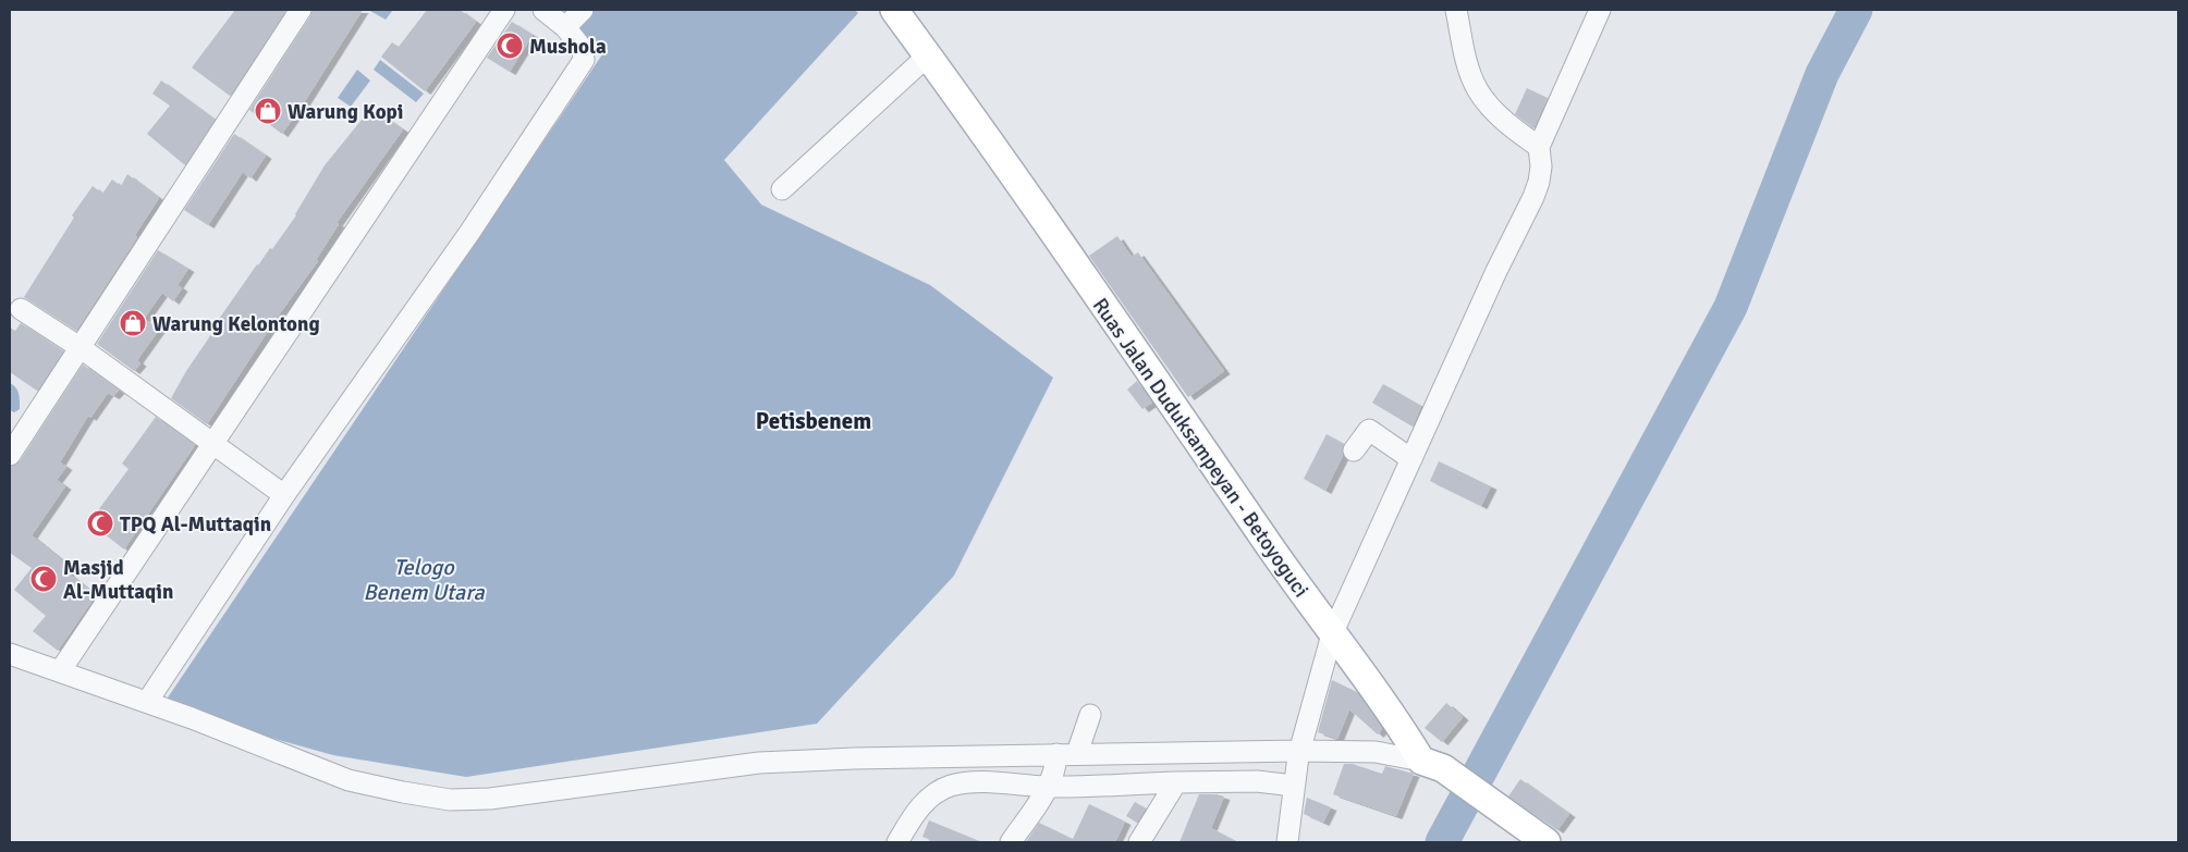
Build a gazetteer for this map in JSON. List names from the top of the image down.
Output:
{
  "streets": {
    "main road": ["Ruas Jalan Duduksampeyan - Betoyoguci"]
  },
  "districts": ["Petisbenem"],
  "water": ["Telogo Benem Utara"],
  "places": {
    "mosque": ["Mushola", "TPQ Al-Muttaqin", "Masjid Al-Muttaqin"],
    "shop": ["Warung Kopi", "Warung Kelontong"]
  }
}
